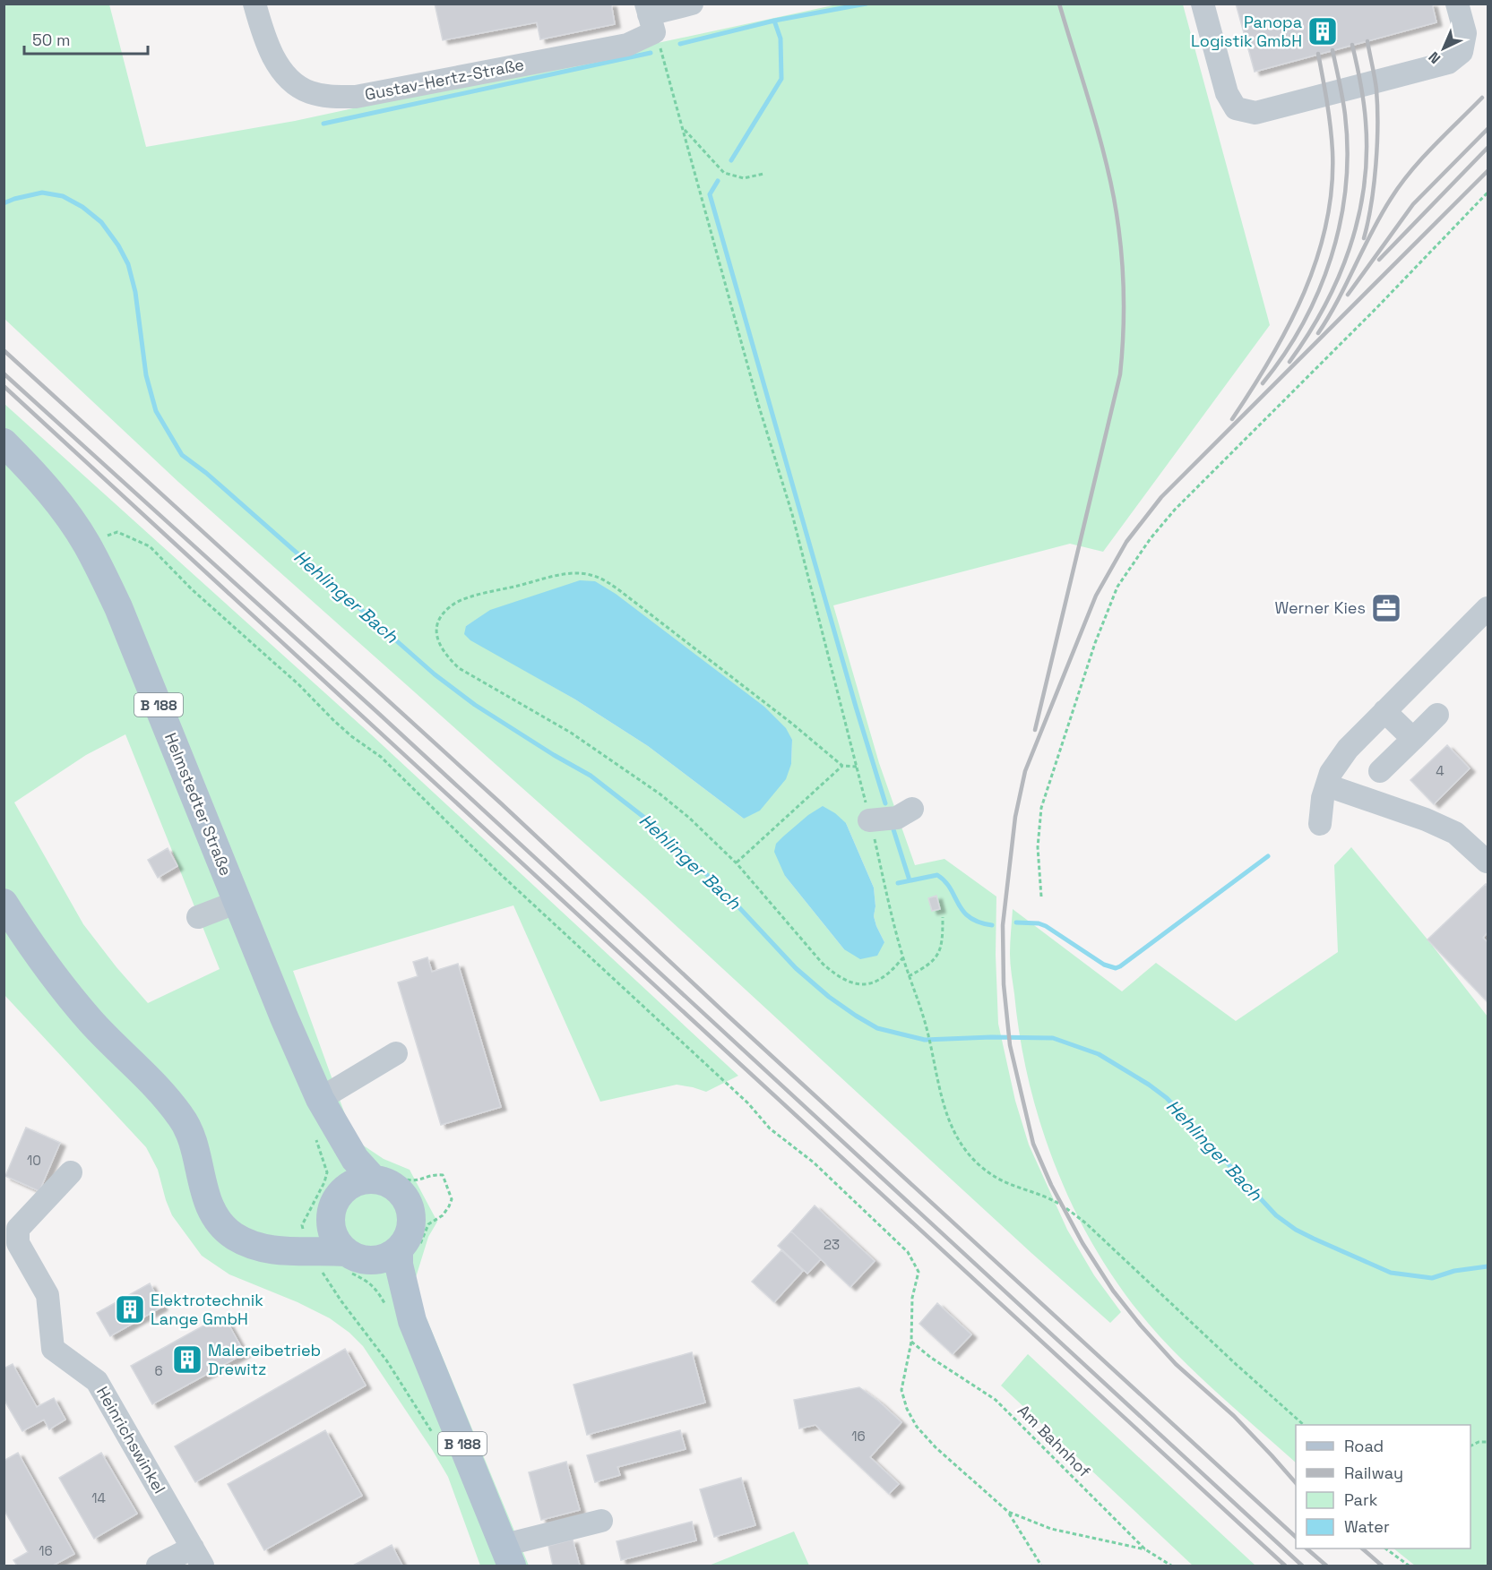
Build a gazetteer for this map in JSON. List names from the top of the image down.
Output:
{
  "streets": {
    "main road": ["B 188", "Helmstedter Straße"],
    "street": ["Gustav-Hertz-Straße", "Heinrichswinkel"],
    "path": ["Am Bahnhof"]
  },
  "crossings": [
    ["B 188", "Helmstedter Straße"]
  ],
  "water": ["Hehlinger Bach"],
  "places": {
    "building": ["Panopa Logistik GmbH", "Elektrotechnik Lange GmbH", "Malereibetrieb Drewitz"],
    "office": ["Werner Kies"]
  },
  "house_numbers": [
    "4",
    "10",
    "23",
    "6",
    "16",
    "14",
    "16"
  ],
  "legend": [
    "Road",
    "Railway",
    "Park",
    "Water"
  ],
  "scale_bar": "50 m",
  "north": "bottom left"
}
